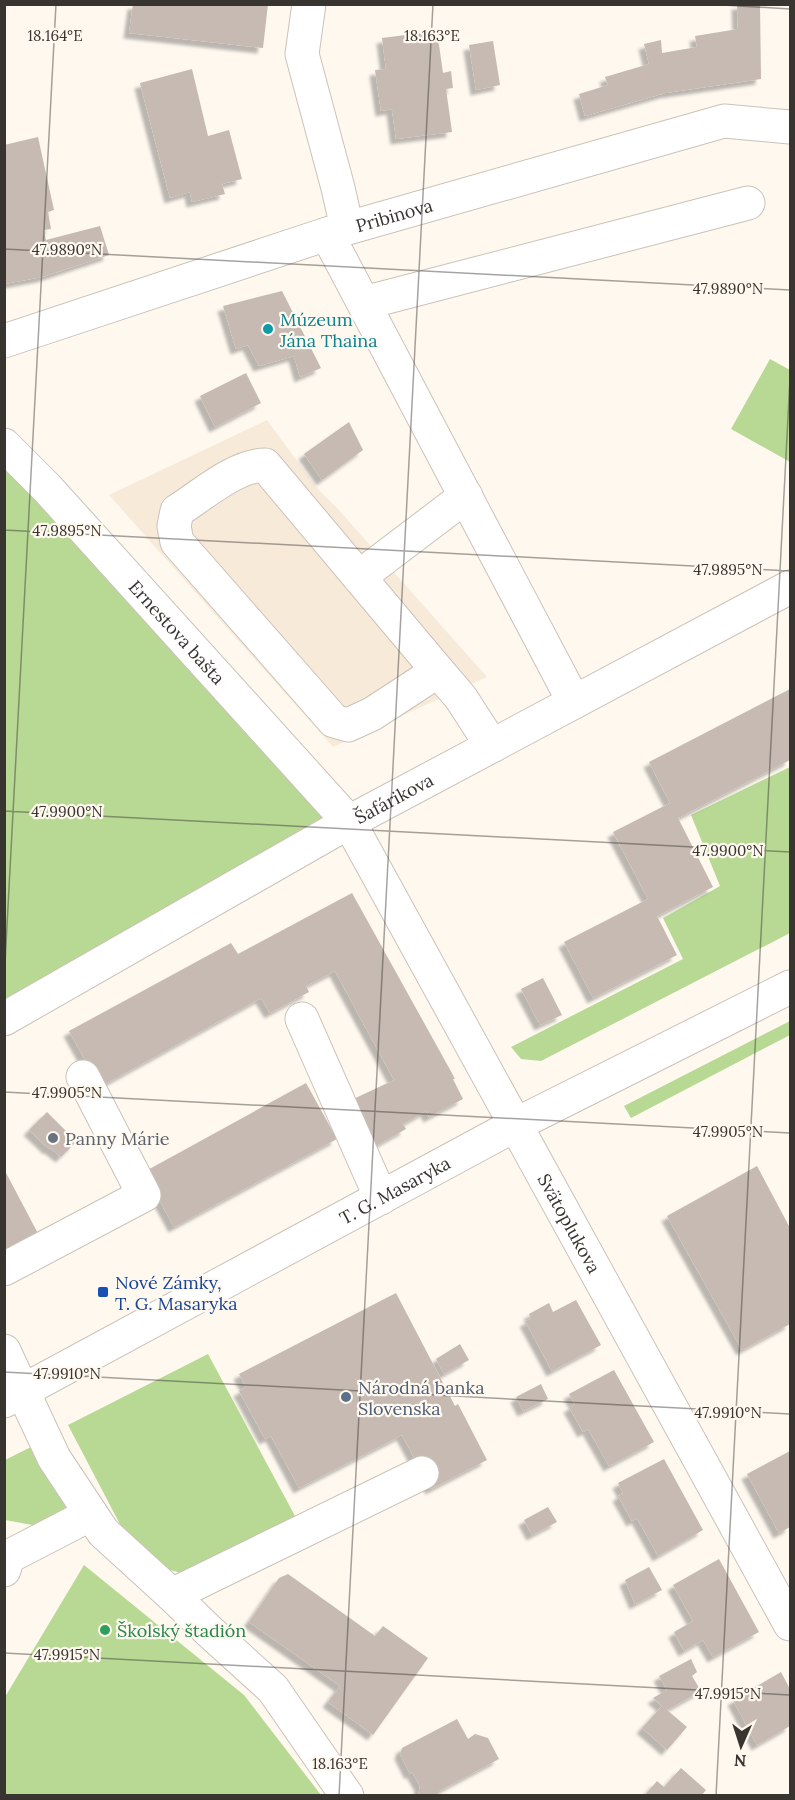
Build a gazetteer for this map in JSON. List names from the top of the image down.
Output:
{
  "streets": {
    "street": [
      "Pribinova",
      "Ernestova bašta",
      "Šafárikova",
      "T. G. Masaryka",
      "Svätoplukova"
    ]
  },
  "crossings": [
    ["Ernestova bašta", "Šafárikova"],
    ["Ernestova bašta", "Svätoplukova"],
    ["Šafárikova", "Svätoplukova"],
    ["T. G. Masaryka", "Svätoplukova"]
  ],
  "places": {
    "other": [
      "Múzeum Jána Thaina",
      "Panny Márie",
      "Národná banka Slovenska",
      "Školský štadión"
    ],
    "transit": ["Nové Zámky, T. G. Masaryka"]
  },
  "north": "bottom",
  "coordinates": [
    "18.164°E",
    "18.163°E",
    "47.9890°N",
    "47.9895°N",
    "47.9900°N",
    "47.9905°N",
    "47.9910°N",
    "47.9915°N"
  ]
}
